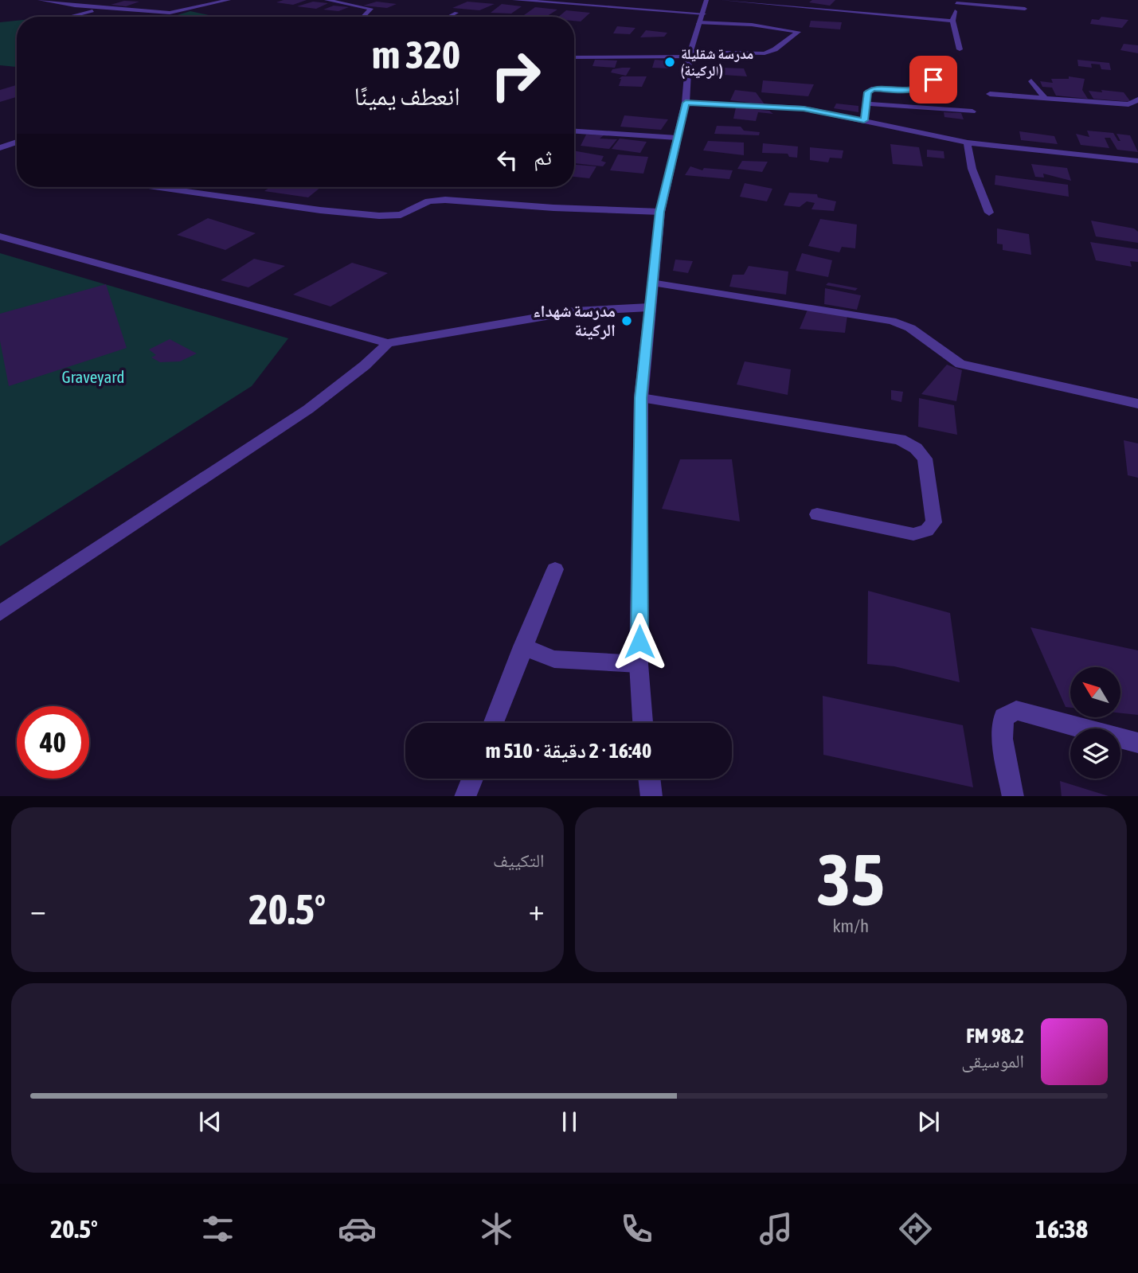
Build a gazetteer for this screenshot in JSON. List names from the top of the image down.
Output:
{
  "parks": ["Graveyard"],
  "places": ["مدرسة شقليلة (الركينة)", "مدرسة شهداء الركينة"],
  "north": "top left",
  "page": {
    "turn": ["320 m", "انعطف يمينًا"],
    "then": "ثم",
    "limit": "40",
    "trip": "16:40 · 2 دقيقة · 510 m",
    "tile": [
      ["35", "km/h"],
      "التكييف"
    ],
    "heat": ["−", "20.5°", "+"],
    "song": ["98.2 FM", "الموسيقى"],
    "tabs": ["16:38", "20.5°"]
  }
}
